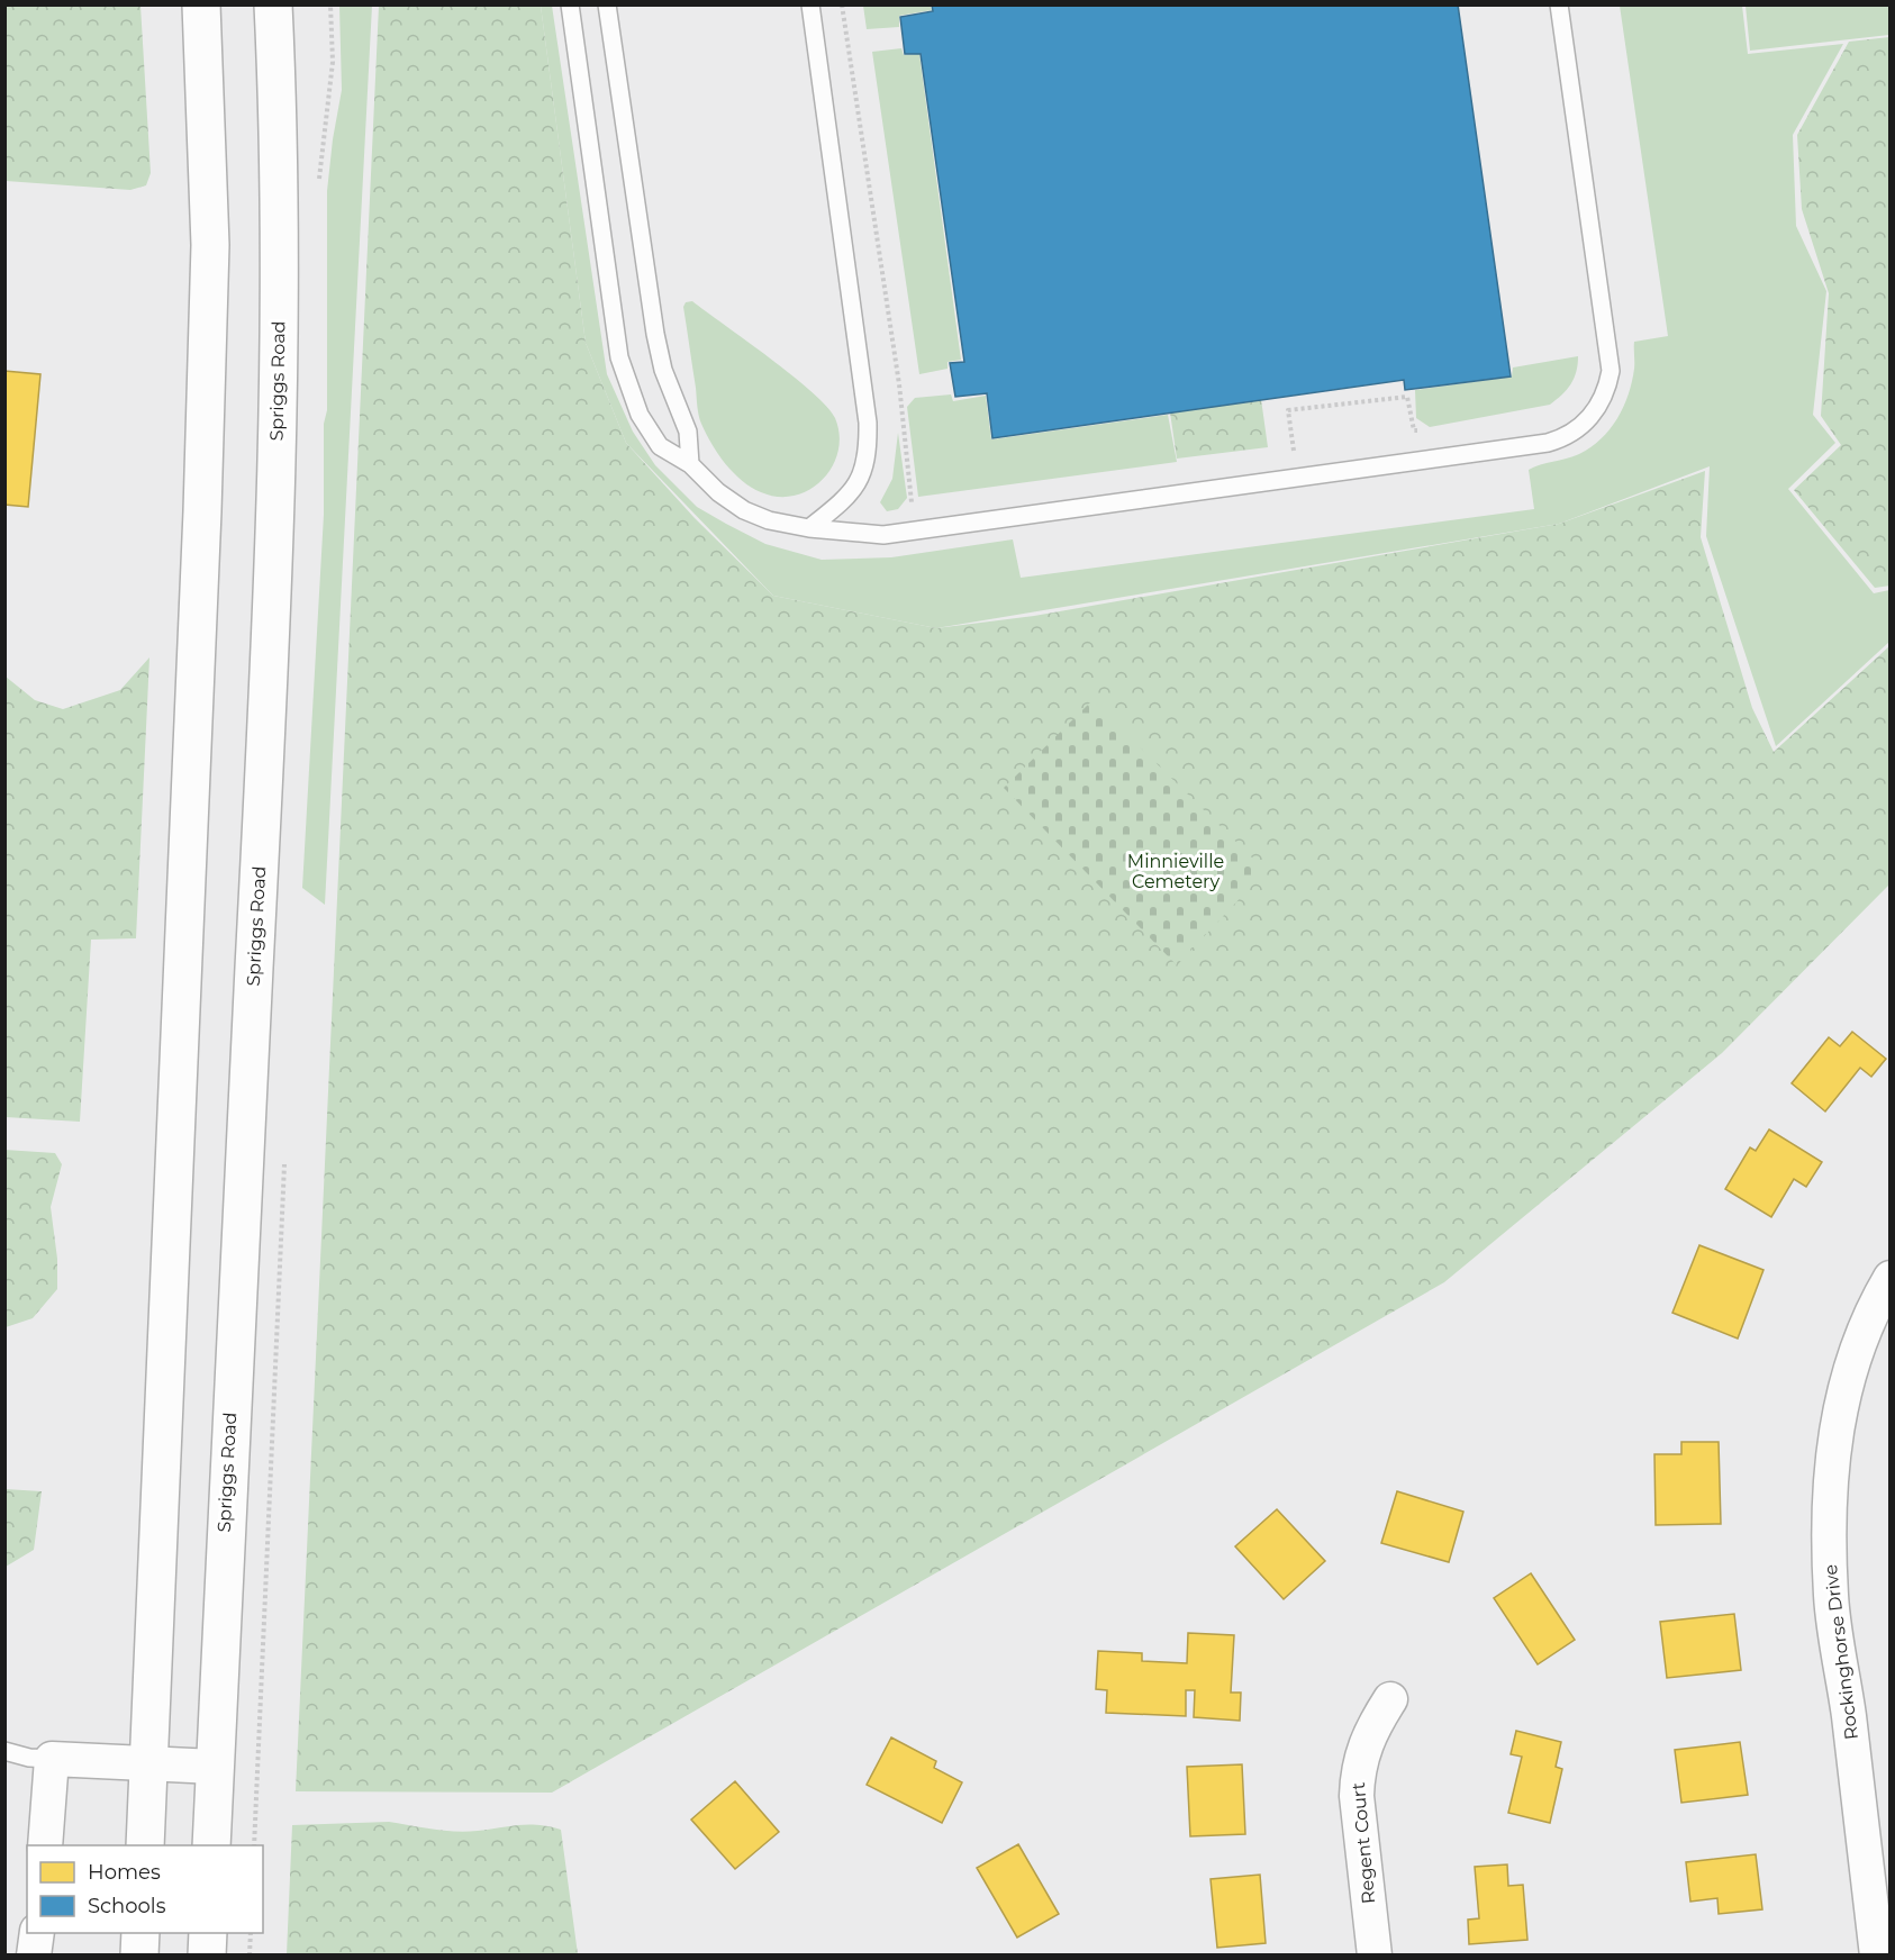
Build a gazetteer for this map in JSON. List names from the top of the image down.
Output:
{
  "streets": {
    "main road": ["Spriggs Road"],
    "street": ["Rockinghorse Drive", "Regent Court"]
  },
  "parks": ["Minnieville Cemetery"],
  "legend": ["Homes", "Schools"]
}
